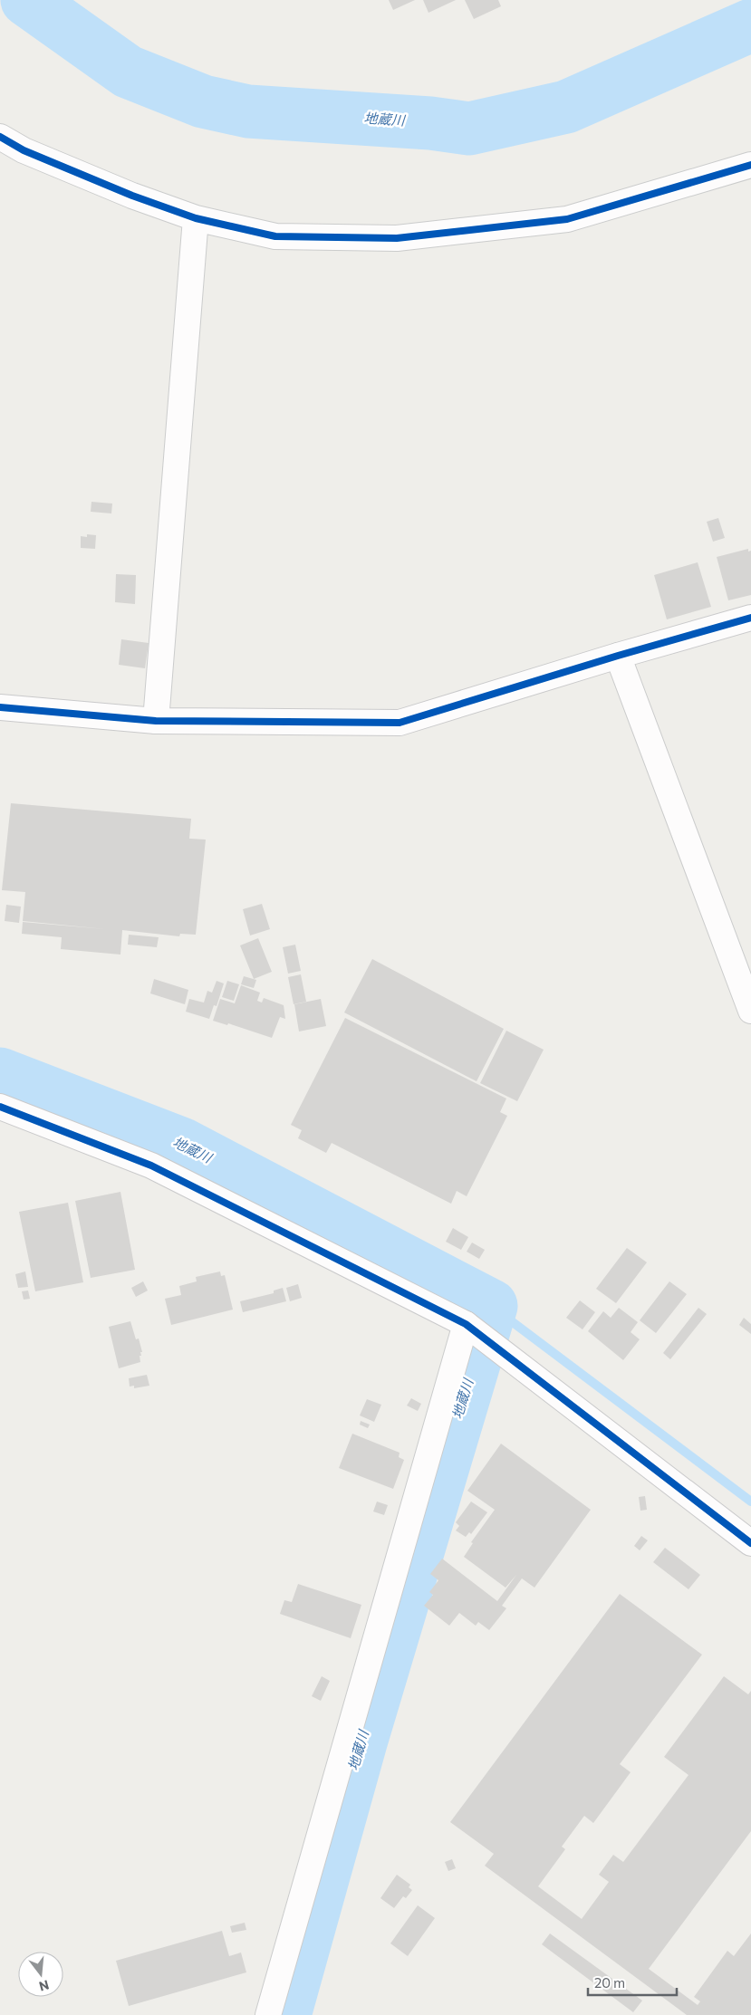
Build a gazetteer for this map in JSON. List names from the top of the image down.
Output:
{
  "water": ["地蔵川"],
  "scale_bar": "20 m",
  "north": "bottom"
}
